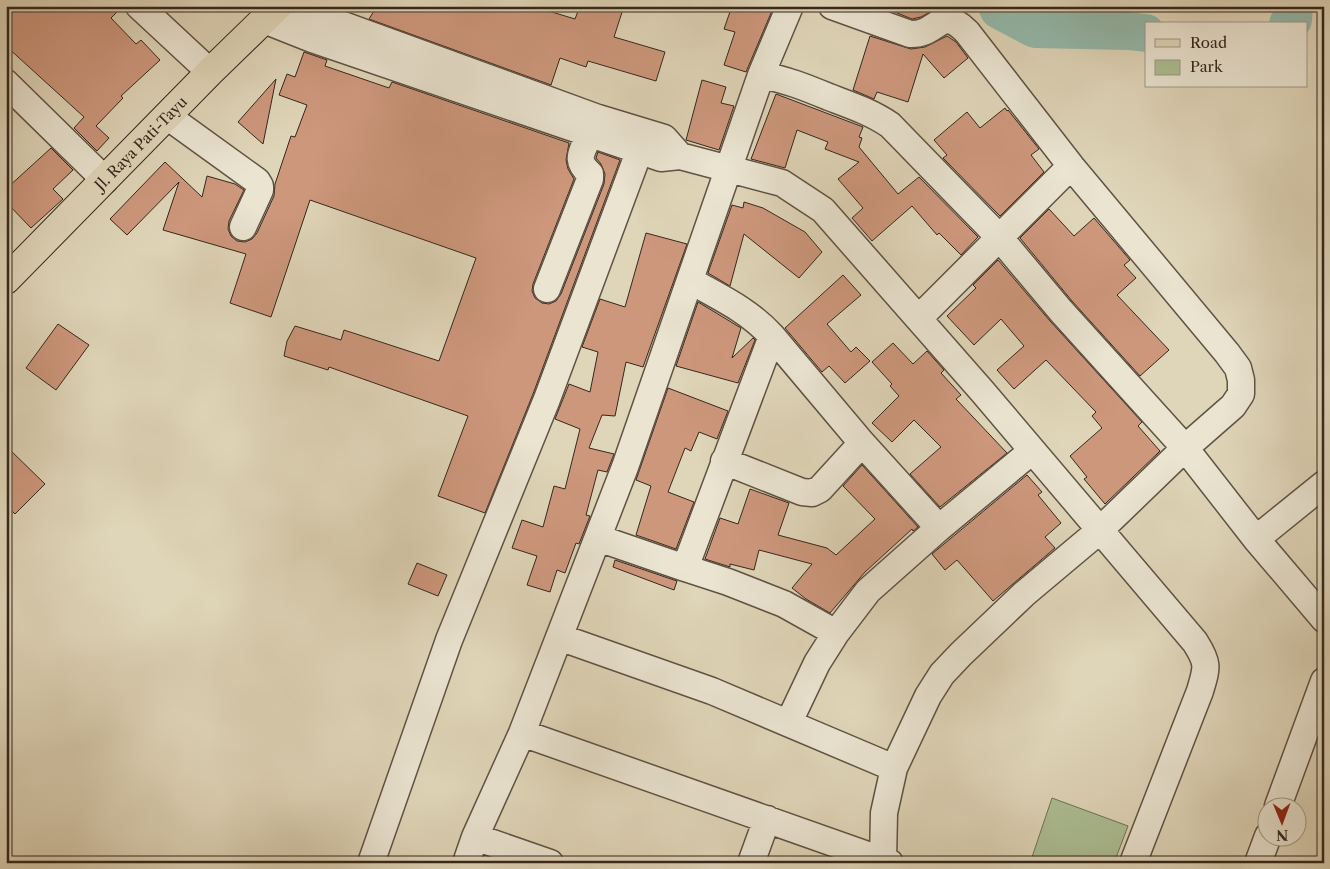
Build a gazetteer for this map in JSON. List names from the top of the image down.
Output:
{
  "streets": {
    "main road": ["Jl. Raya Pati-Tayu"]
  },
  "legend": ["Road", "Park"],
  "north": "bottom"
}
